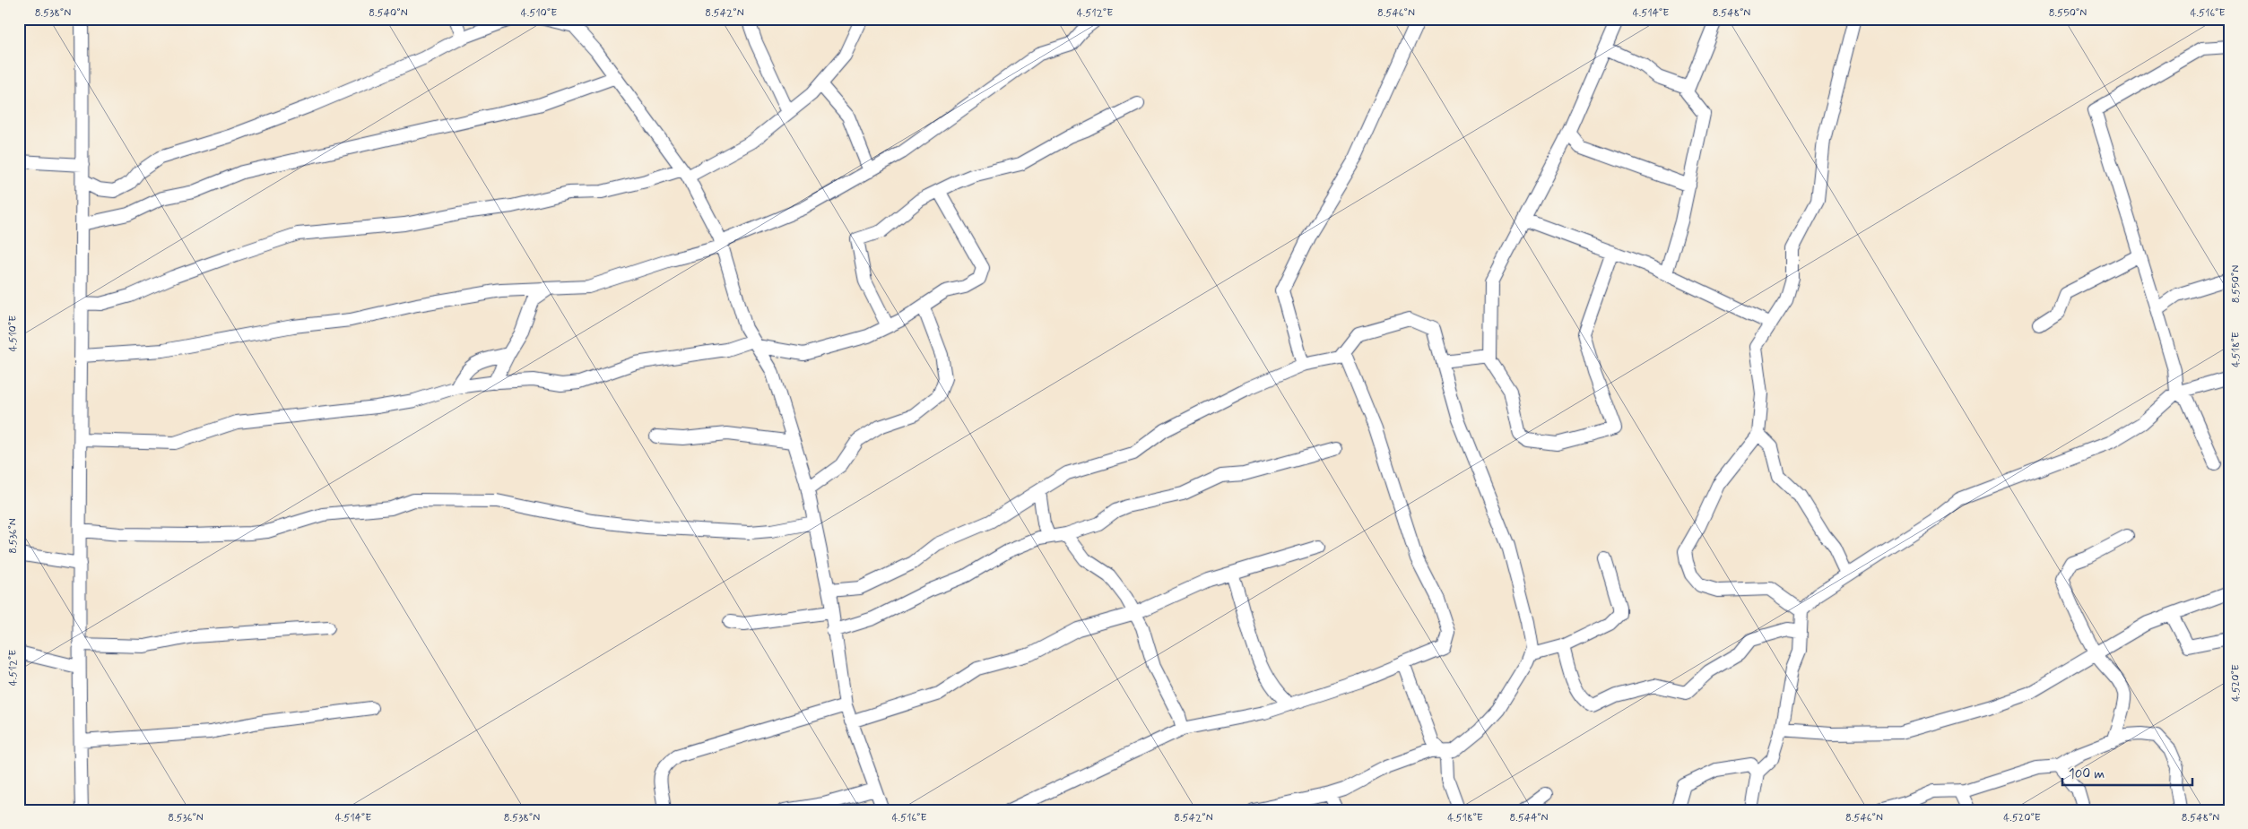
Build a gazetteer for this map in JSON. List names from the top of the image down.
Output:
{
  "scale_bar": "100 m",
  "coordinates": [
    "8.538°N",
    "8.540°N",
    "4.510°E",
    "8.542°N",
    "4.512°E",
    "8.546°N",
    "4.514°E",
    "8.548°N",
    "8.550°N",
    "4.516°E",
    "4.518°E",
    "8.536°N",
    "4.520°E",
    "8.544°N"
  ]
}
